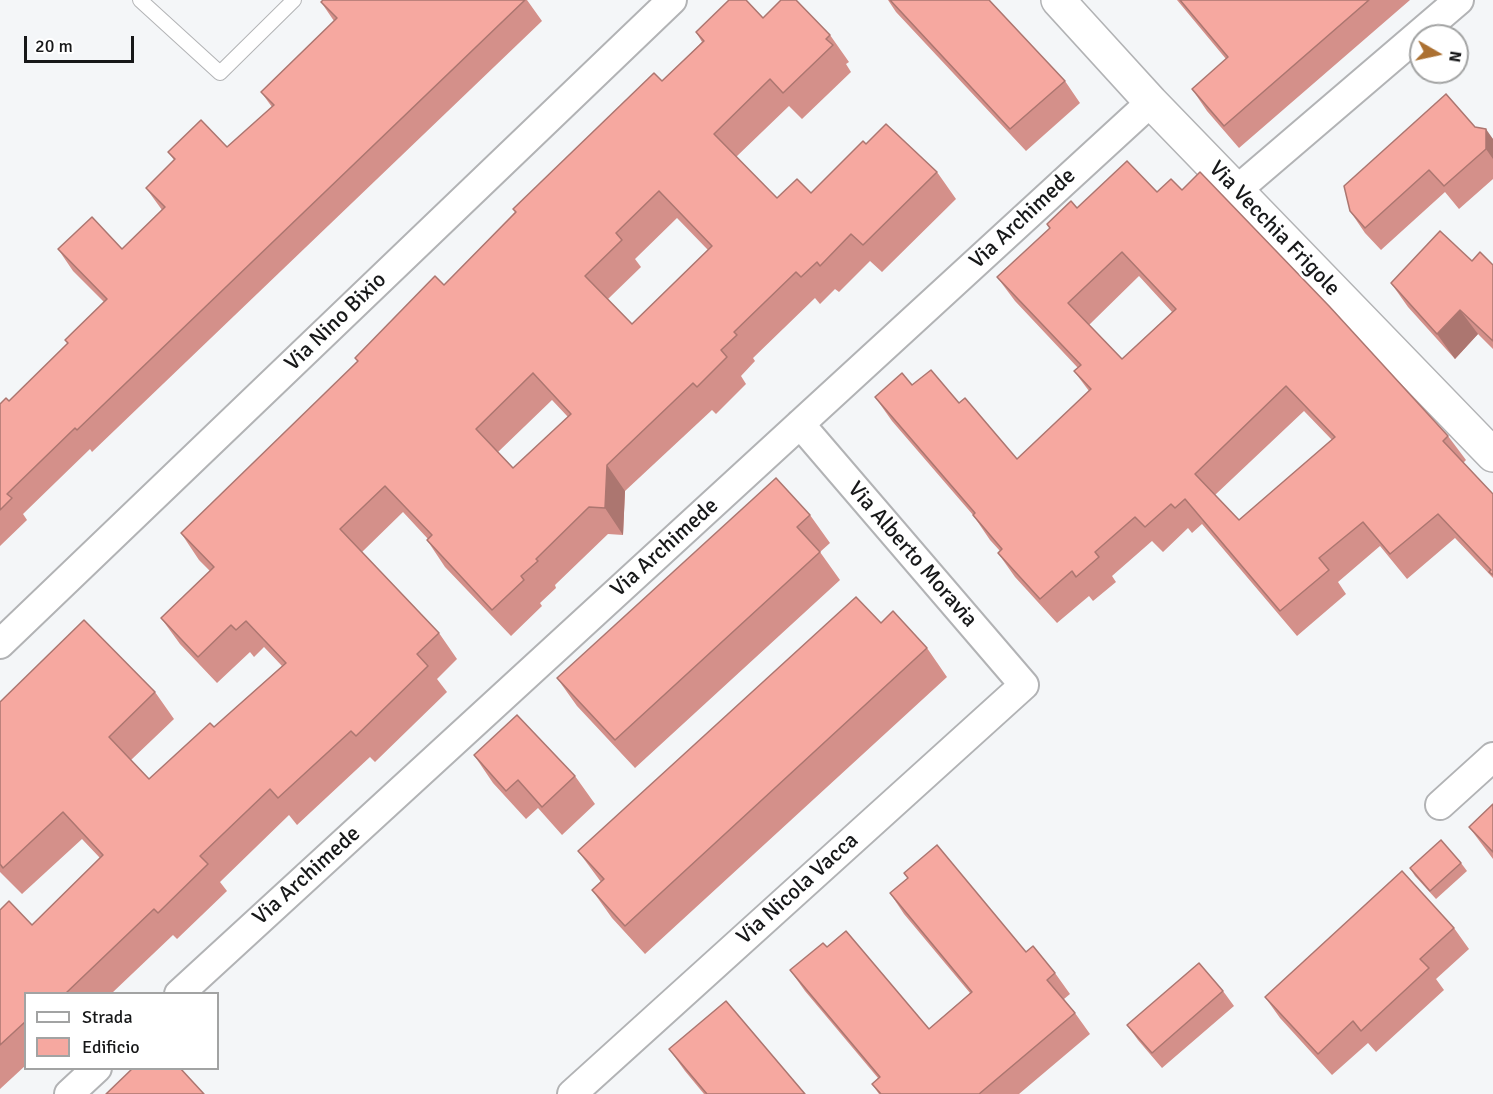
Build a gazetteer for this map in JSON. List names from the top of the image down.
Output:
{
  "streets": {
    "street": [
      "Via Archimede",
      "Via Vecchia Frigole",
      "Via Nino Bixio",
      "Via Alberto Moravia",
      "Via Nicola Vacca"
    ]
  },
  "crossings": [
    ["Via Archimede", "Via Vecchia Frigole"],
    ["Via Archimede", "Via Alberto Moravia"],
    ["Via Alberto Moravia", "Via Nicola Vacca"]
  ],
  "legend": ["Strada", "Edificio"],
  "scale_bar": "20 m",
  "north": "right"
}
